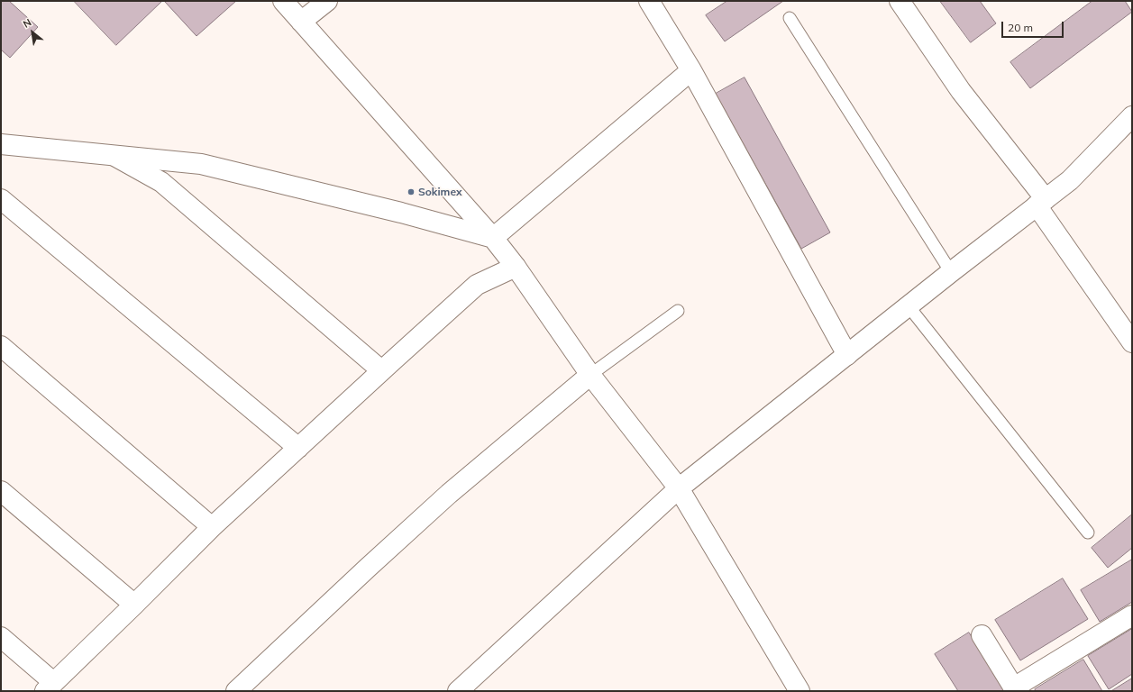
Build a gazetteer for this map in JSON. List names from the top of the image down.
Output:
{
  "places": ["Sokimex"],
  "scale_bar": "20 m",
  "north": "top left"
}
